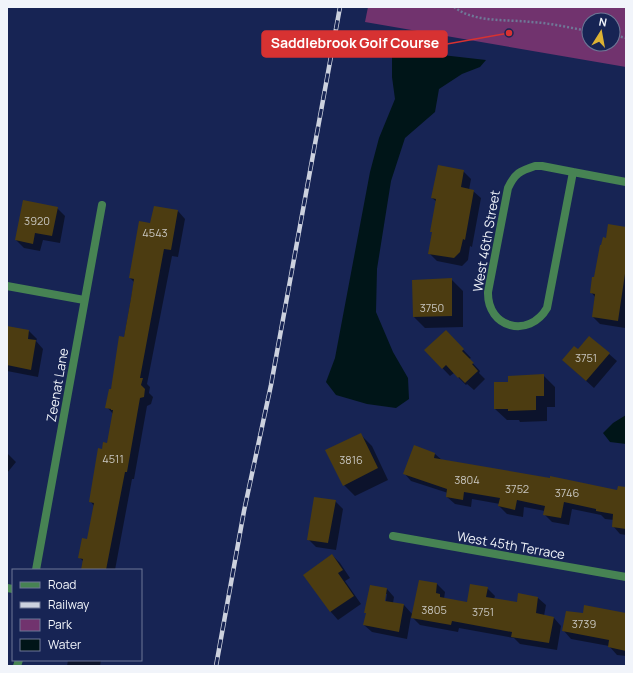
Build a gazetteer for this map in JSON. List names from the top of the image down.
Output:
{
  "streets": {
    "street": ["West 46th Street", "Zeenat Lane", "West 45th Terrace"]
  },
  "places": ["Saddlebrook Golf Course"],
  "house_numbers": [
    "3920",
    "4543",
    "3750",
    "3751",
    "4511",
    "3816",
    "3804",
    "3752",
    "3746",
    "3805",
    "3751",
    "3739"
  ],
  "legend": [
    "Road",
    "Railway",
    "Park",
    "Water"
  ],
  "north": "top"
}
